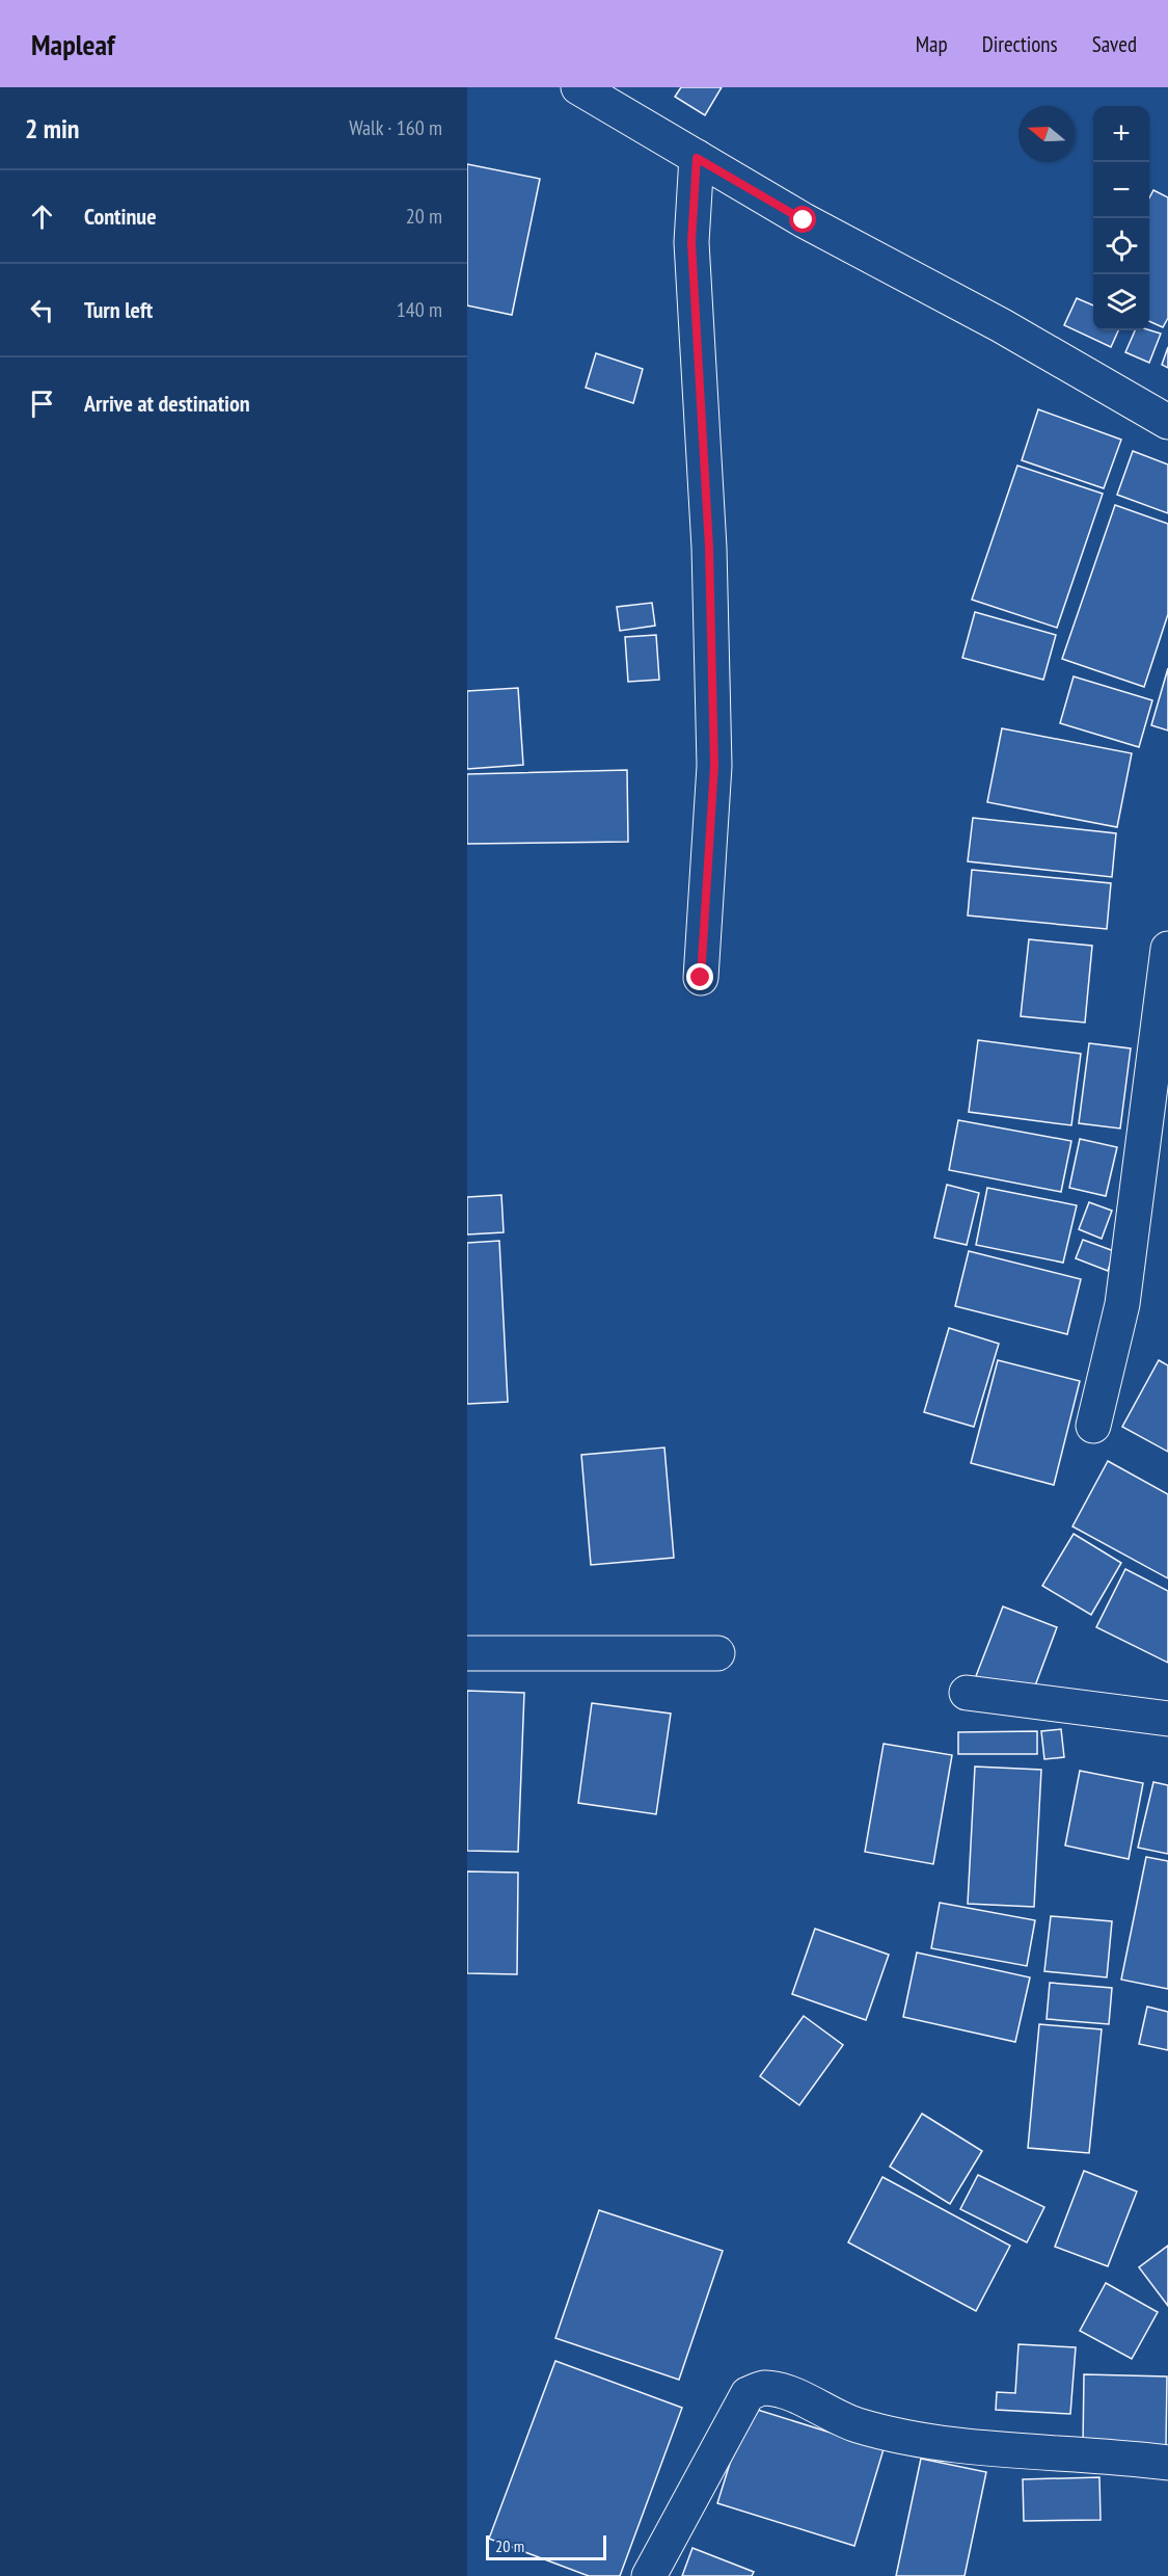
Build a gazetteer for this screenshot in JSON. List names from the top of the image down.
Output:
{
  "scale_bar": "20 m",
  "north": "left",
  "page": {
    "header": "Mapleaf",
    "nav": ["Map", "Directions", "Saved"],
    "heading": ["2 min", "Walk · 160 m"],
    "map_buttons": ["+", "−"],
    "list": [
      ["Continue", "20 m"],
      ["Turn left", "140 m"],
      "Arrive at destination"
    ],
    "scale": "20 m"
  }
}
